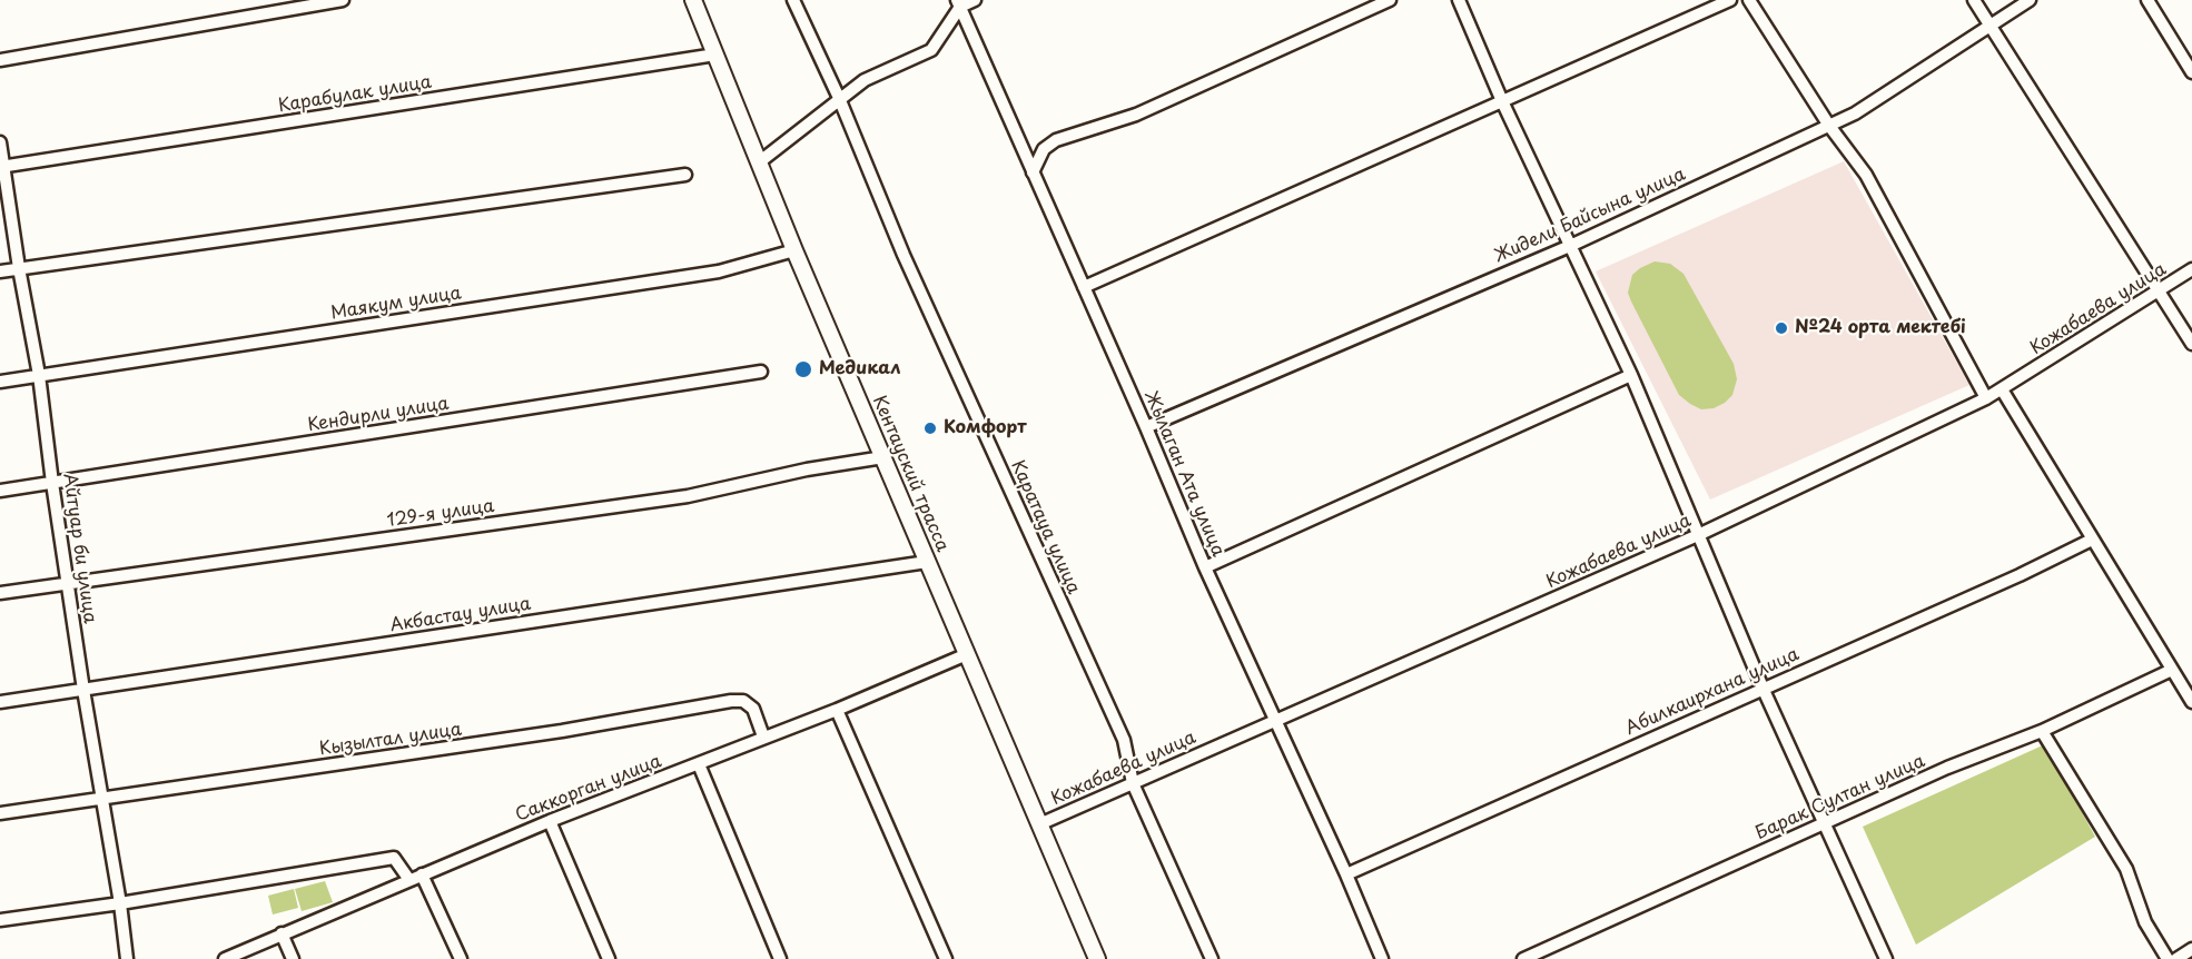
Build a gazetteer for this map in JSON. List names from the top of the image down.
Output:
{
  "streets": {
    "main road": ["Кентауский трасса"],
    "street": [
      "Карабулак улица",
      "Жидели Байсына улица",
      "Маякум улица",
      "Кожабаева улица",
      "Кендирли улица",
      "Жылаган Ата улица",
      "129-я улица",
      "Каратауа улица",
      "Айтуар би улица",
      "Акбастау улица",
      "Абилкаирхана улица",
      "Кызылтал улица",
      "Саккорган улица",
      "Барак Султан улица"
    ]
  },
  "crossings": [
    ["Карабулак улица", "Кентауский трасса"],
    ["Карабулак улица", "Айтуар би улица"],
    ["Жидели Байсына улица", "Жылаган Ата улица"],
    ["Маякум улица", "Кентауский трасса"],
    ["Маякум улица", "Айтуар би улица"],
    ["Кожабаева улица", "Кентауский трасса"],
    ["Кожабаева улица", "Жылаган Ата улица"],
    ["Кожабаева улица", "Каратауа улица"],
    ["Кендирли улица", "Айтуар би улица"],
    ["Кентауский трасса", "129-я улица"],
    ["Кентауский трасса", "Акбастау улица"],
    ["Кентауский трасса", "Саккорган улица"],
    ["Жылаган Ата улица", "Абилкаирхана улица"],
    ["129-я улица", "Айтуар би улица"],
    ["Айтуар би улица", "Акбастау улица"],
    ["Айтуар би улица", "Кызылтал улица"],
    ["Кызылтал улица", "Саккорган улица"]
  ],
  "places": ["№24 орта мектебі", "Медикал", "Комфорт"]
}
